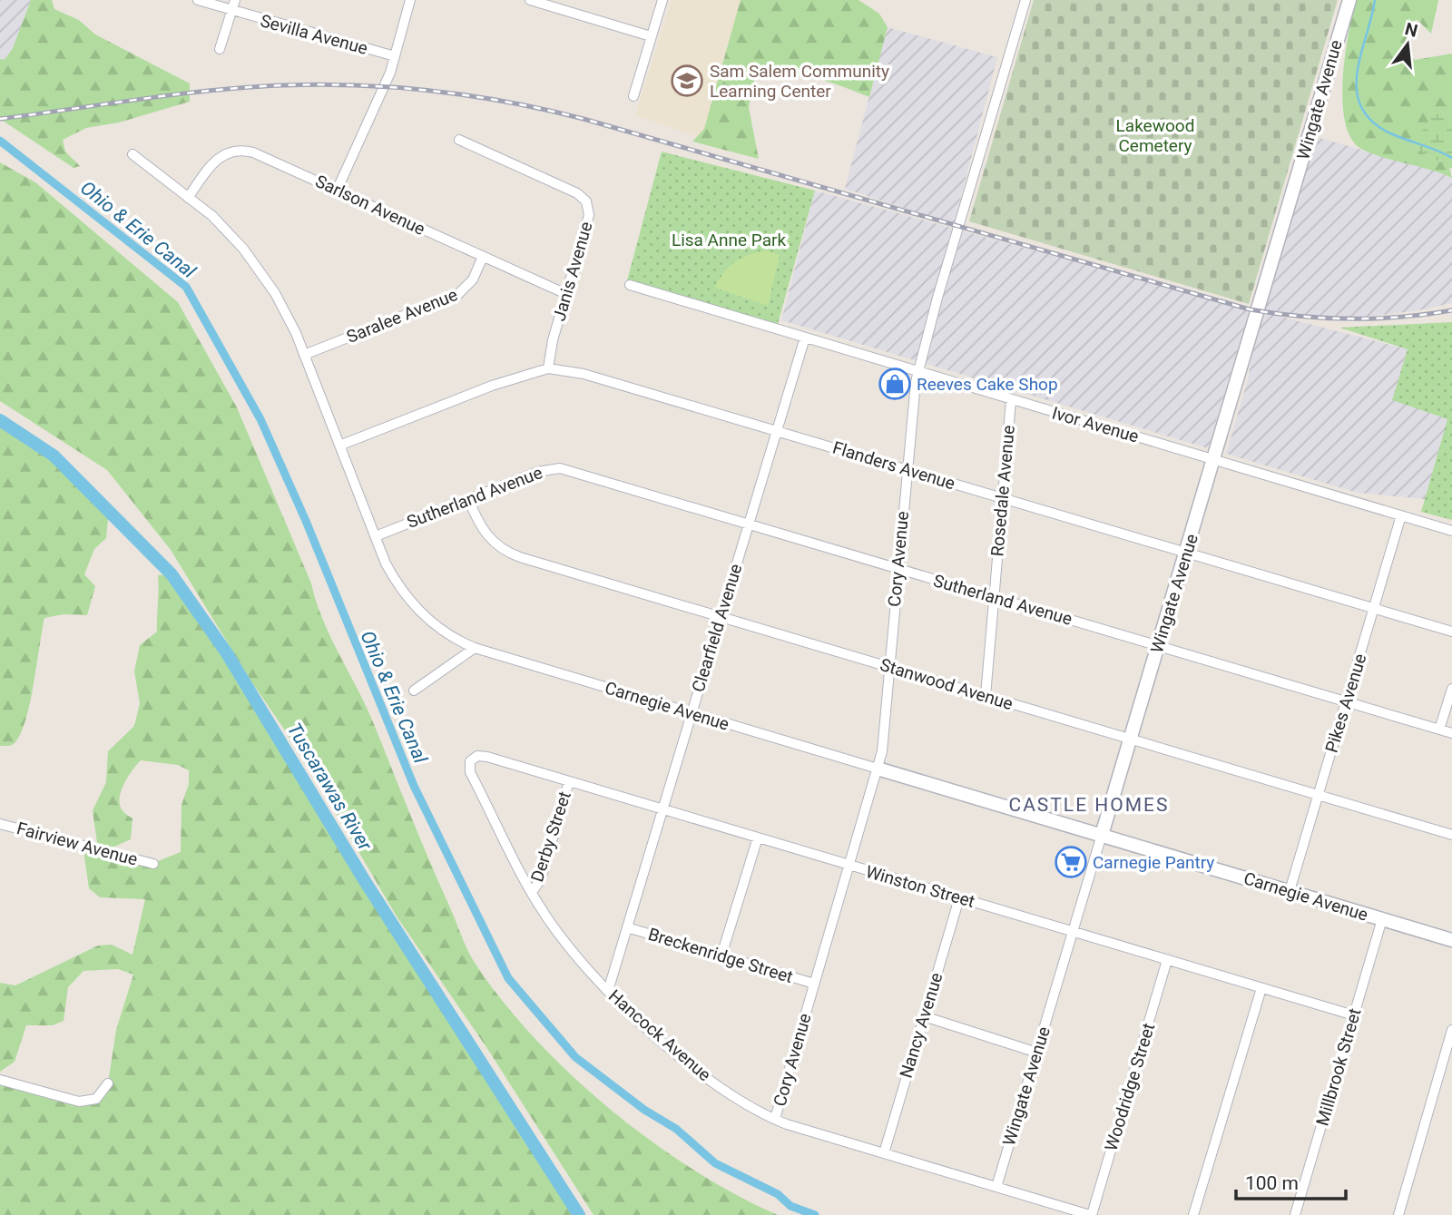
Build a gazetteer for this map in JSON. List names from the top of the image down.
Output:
{
  "streets": {
    "street": [
      "Sevilla Avenue",
      "Wingate Avenue",
      "Sarlson Avenue",
      "Janis Avenue",
      "Saralee Avenue",
      "Ivor Avenue",
      "Flanders Avenue",
      "Rosedale Avenue",
      "Sutherland Avenue",
      "Cory Avenue",
      "Clearfield Avenue",
      "Stanwood Avenue",
      "Pikes Avenue",
      "Carnegie Avenue",
      "Derby Street",
      "Fairview Avenue",
      "Winston Street",
      "Breckenridge Street",
      "Nancy Avenue",
      "Hancock Avenue",
      "Millbrook Street",
      "Woodridge Street"
    ]
  },
  "crossings": [
    ["Wingate Avenue", "Ivor Avenue"],
    ["Wingate Avenue", "Flanders Avenue"],
    ["Wingate Avenue", "Sutherland Avenue"],
    ["Wingate Avenue", "Stanwood Avenue"],
    ["Wingate Avenue", "Carnegie Avenue"],
    ["Wingate Avenue", "Winston Street"],
    ["Wingate Avenue", "Hancock Avenue"],
    ["Sarlson Avenue", "Janis Avenue"],
    ["Sarlson Avenue", "Saralee Avenue"],
    ["Sarlson Avenue", "Carnegie Avenue"],
    ["Janis Avenue", "Flanders Avenue"],
    ["Saralee Avenue", "Carnegie Avenue"],
    ["Ivor Avenue", "Rosedale Avenue"],
    ["Ivor Avenue", "Cory Avenue"],
    ["Ivor Avenue", "Clearfield Avenue"],
    ["Ivor Avenue", "Pikes Avenue"],
    ["Flanders Avenue", "Rosedale Avenue"],
    ["Flanders Avenue", "Cory Avenue"],
    ["Flanders Avenue", "Clearfield Avenue"],
    ["Flanders Avenue", "Pikes Avenue"],
    ["Flanders Avenue", "Carnegie Avenue"],
    ["Rosedale Avenue", "Sutherland Avenue"],
    ["Rosedale Avenue", "Stanwood Avenue"],
    ["Sutherland Avenue", "Cory Avenue"],
    ["Sutherland Avenue", "Clearfield Avenue"],
    ["Sutherland Avenue", "Stanwood Avenue"],
    ["Sutherland Avenue", "Pikes Avenue"],
    ["Sutherland Avenue", "Carnegie Avenue"],
    ["Cory Avenue", "Stanwood Avenue"],
    ["Cory Avenue", "Carnegie Avenue"],
    ["Cory Avenue", "Winston Street"],
    ["Cory Avenue", "Breckenridge Street"],
    ["Cory Avenue", "Hancock Avenue"],
    ["Clearfield Avenue", "Stanwood Avenue"],
    ["Clearfield Avenue", "Carnegie Avenue"],
    ["Clearfield Avenue", "Winston Street"],
    ["Clearfield Avenue", "Breckenridge Street"],
    ["Clearfield Avenue", "Hancock Avenue"],
    ["Stanwood Avenue", "Pikes Avenue"],
    ["Pikes Avenue", "Carnegie Avenue"],
    ["Carnegie Avenue", "Millbrook Street"],
    ["Derby Street", "Winston Street"],
    ["Derby Street", "Hancock Avenue"],
    ["Winston Street", "Nancy Avenue"],
    ["Winston Street", "Hancock Avenue"],
    ["Winston Street", "Millbrook Street"],
    ["Winston Street", "Woodridge Street"],
    ["Nancy Avenue", "Hancock Avenue"],
    ["Hancock Avenue", "Woodridge Street"]
  ],
  "districts": ["CASTLE HOMES"],
  "water": ["Ohio & Erie Canal", "Tuscarawas River"],
  "parks": ["Lakewood Cemetery", "Lisa Anne Park"],
  "places": {
    "school or university": ["Sam Salem Community Learning Center"],
    "shop": ["Reeves Cake Shop"],
    "supermarket": ["Carnegie Pantry"]
  },
  "scale_bar": "100 m",
  "north": "top"
}
